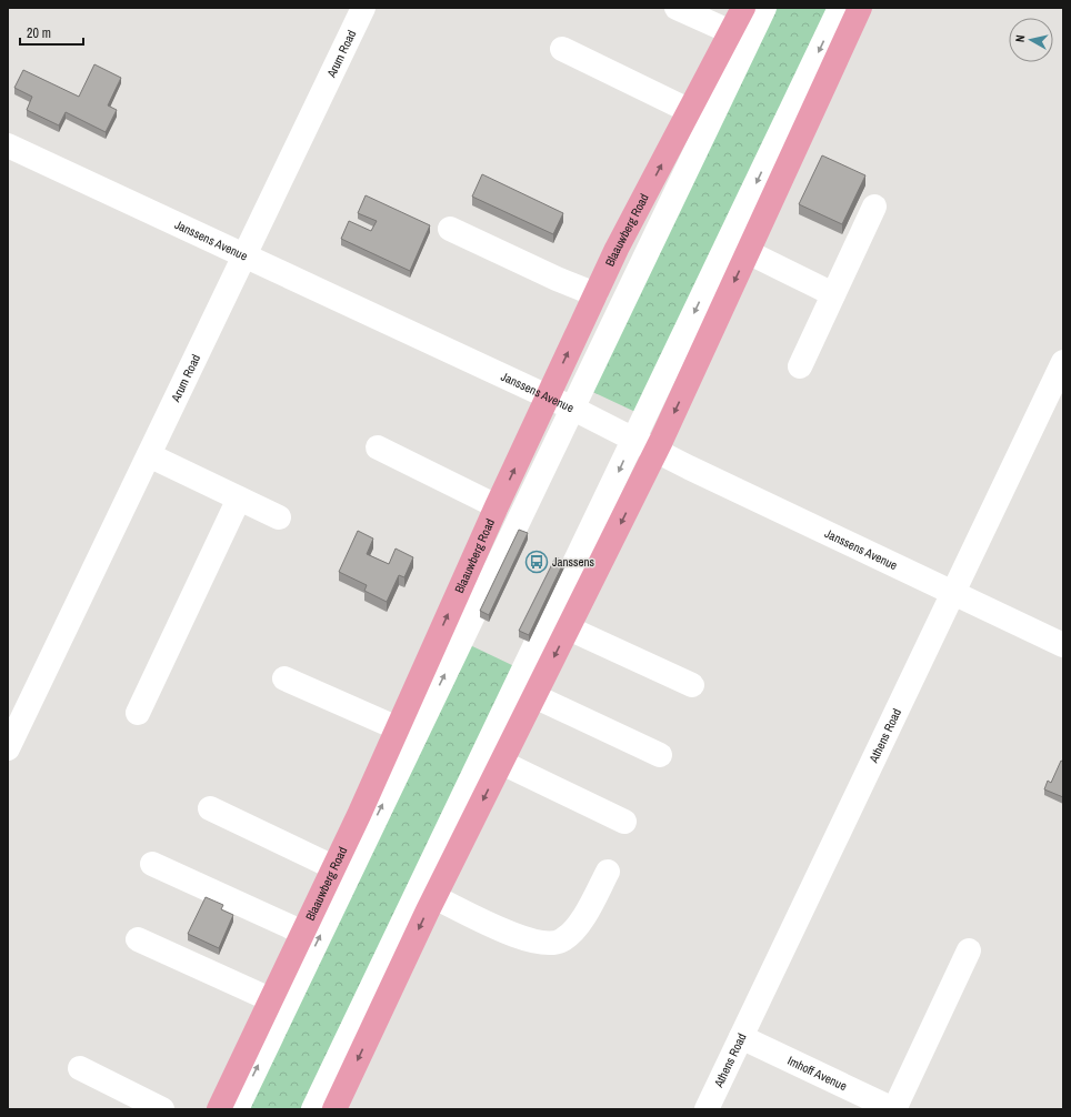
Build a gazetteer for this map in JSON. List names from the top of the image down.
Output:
{
  "streets": {
    "main road": ["Blaauwberg Road"],
    "street": [
      "Arum Road",
      "Janssens Avenue",
      "Athens Road",
      "Imhoff Avenue"
    ]
  },
  "crossings": [
    ["Arum Road", "Janssens Avenue"],
    ["Blaauwberg Road", "Janssens Avenue"],
    ["Janssens Avenue", "Athens Road"],
    ["Athens Road", "Imhoff Avenue"]
  ],
  "places": {
    "bus stop": ["Janssens"]
  },
  "scale_bar": "20 m",
  "north": "left"
}
